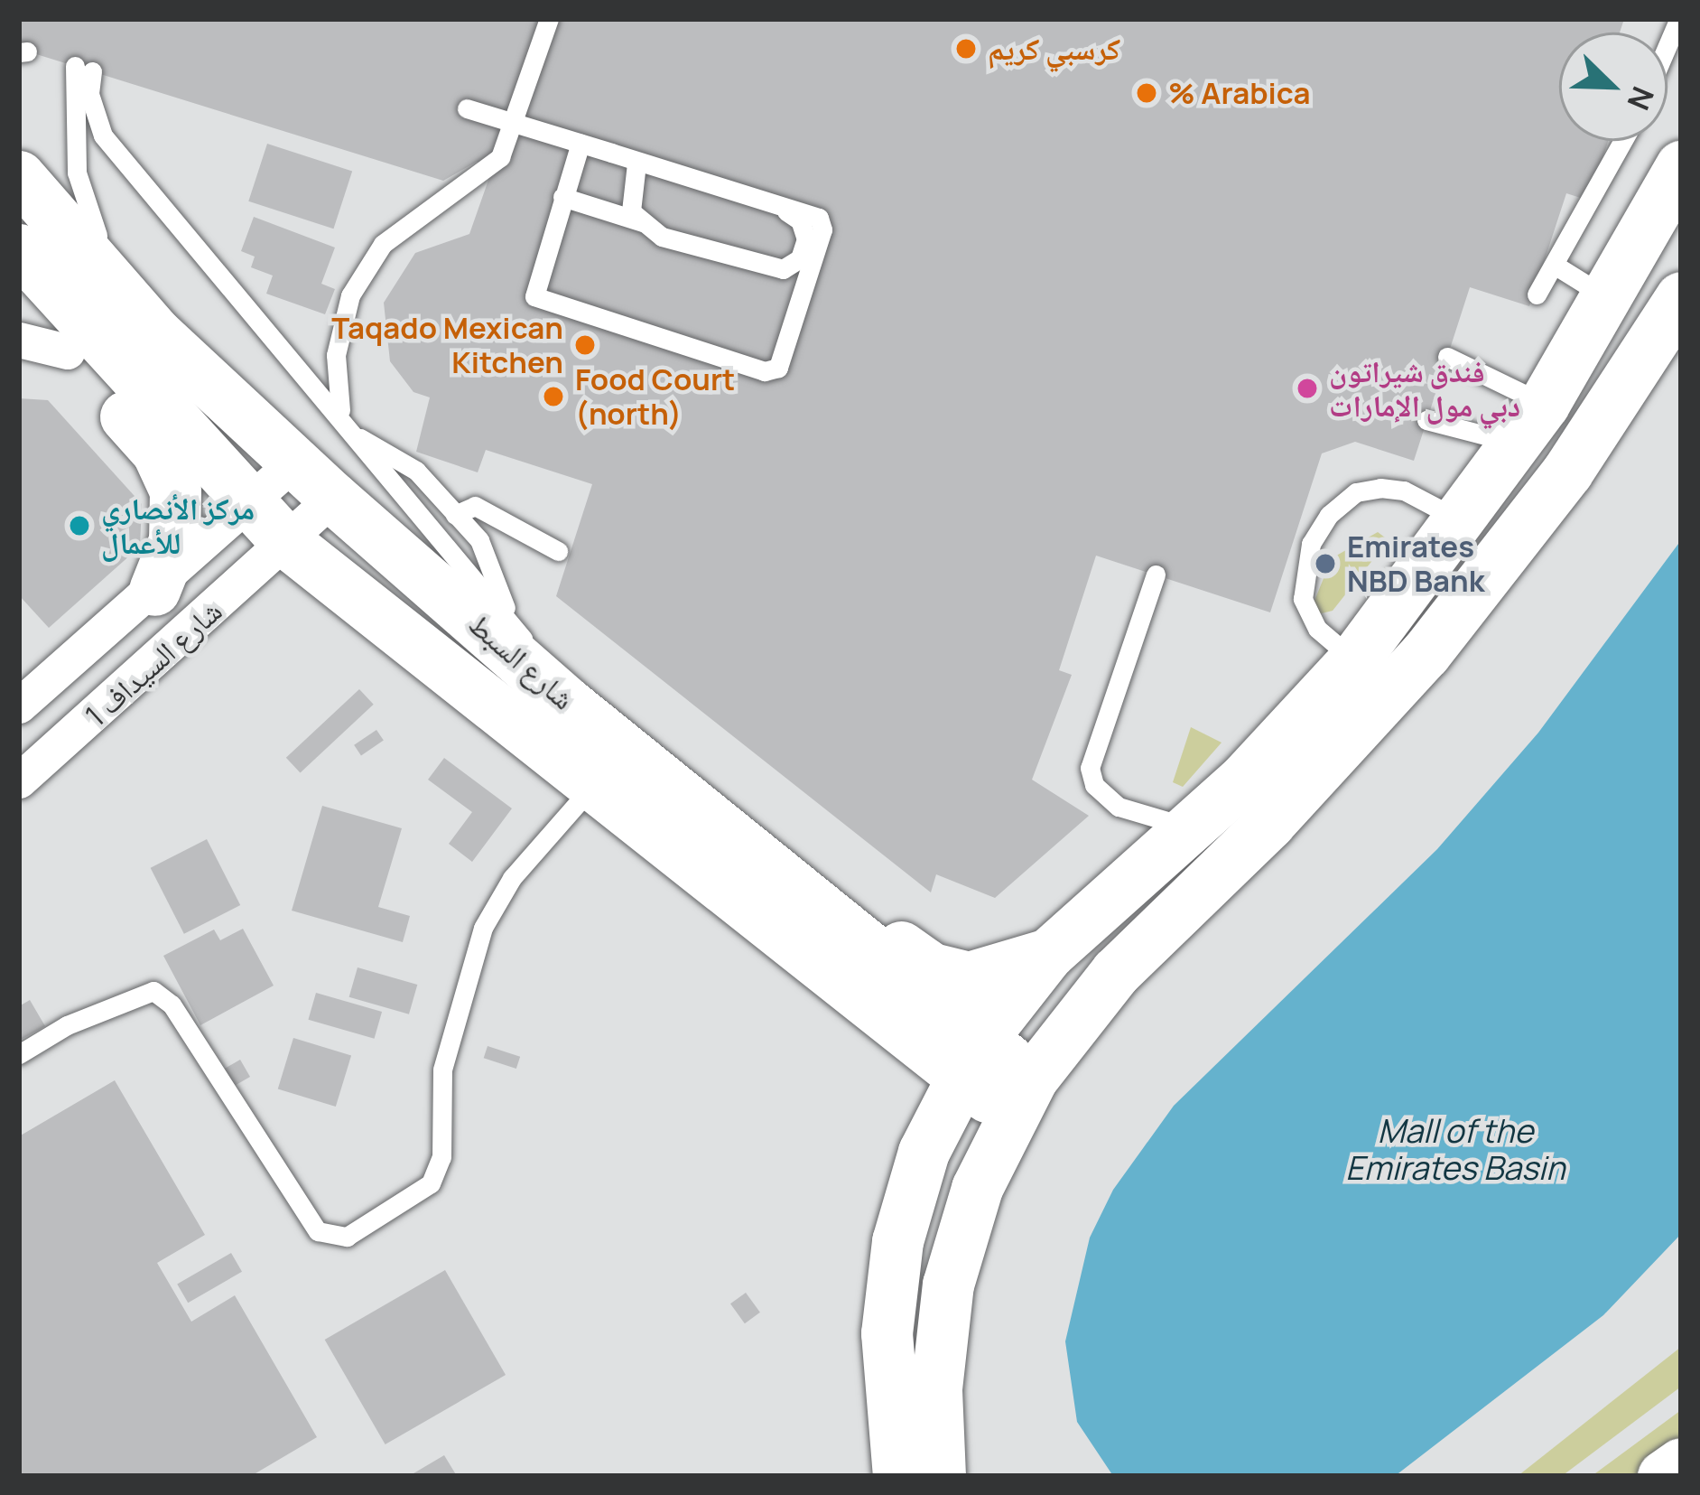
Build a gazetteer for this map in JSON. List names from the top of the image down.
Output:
{
  "streets": {
    "street": ["شارع السبط", "شارع السيداف 1"]
  },
  "crossings": [
    ["شارع السبط", "شارع السيداف 1"]
  ],
  "water": ["Mall of the Emirates Basin"],
  "places": [
    "كرسبي كريم",
    "% Arabica",
    "Taqado Mexican Kitchen",
    "فندق شيراتون دبي مول الإمارات",
    "Food Court (north)",
    "مركز الأنصاري للأعمال",
    "Emirates NBD Bank"
  ],
  "north": "bottom right"
}
